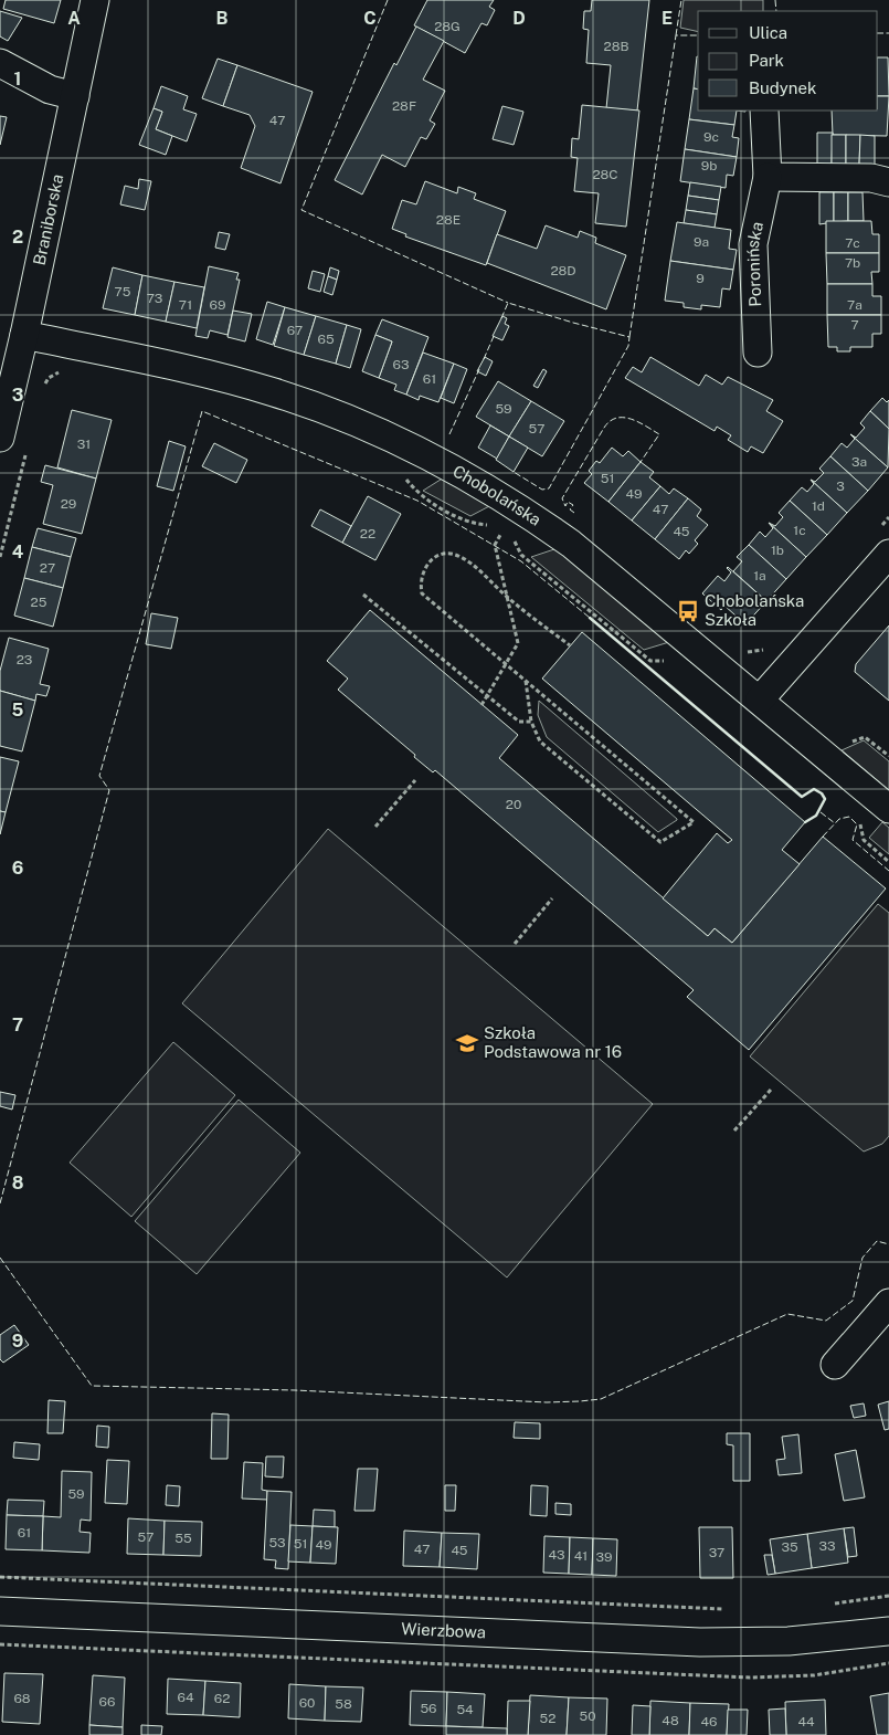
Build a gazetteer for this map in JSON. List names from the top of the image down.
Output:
{
  "streets": {
    "street": [
      "Braniborska",
      "Poronińska",
      "Chobolańska",
      "Wierzbowa"
    ]
  },
  "crossings": [
    ["Braniborska", "Chobolańska"]
  ],
  "places": {
    "bus stop": ["Chobolańska Szkoła"],
    "school or university": ["Szkoła Podstawowa nr 16"]
  },
  "house_numbers": [
    "28G",
    "28B",
    "28F",
    "47",
    "9c",
    "9b",
    "28C",
    "28E",
    "9a",
    "7c",
    "7b",
    "28D",
    "9",
    "75",
    "73",
    "71",
    "69",
    "7a",
    "7",
    "67",
    "65",
    "63",
    "61",
    "59",
    "57",
    "31",
    "3a",
    "51",
    "3",
    "49",
    "29",
    "1d",
    "47",
    "1c",
    "45",
    "22",
    "1b",
    "27",
    "1a",
    "25",
    "23",
    "20",
    "59",
    "61",
    "57",
    "55",
    "53",
    "51",
    "49",
    "33",
    "35",
    "47",
    "45",
    "37",
    "43",
    "41",
    "39",
    "64",
    "68",
    "62",
    "66",
    "60",
    "58",
    "56",
    "54",
    "50",
    "52",
    "48",
    "46",
    "44"
  ],
  "legend": ["Ulica", "Park", "Budynek"],
  "grid": {
    "columns": [
      "A",
      "B",
      "C",
      "D",
      "E"
    ],
    "rows": [
      "1",
      "2",
      "3",
      "4",
      "5",
      "6",
      "7",
      "8",
      "9"
    ]
  }
}
